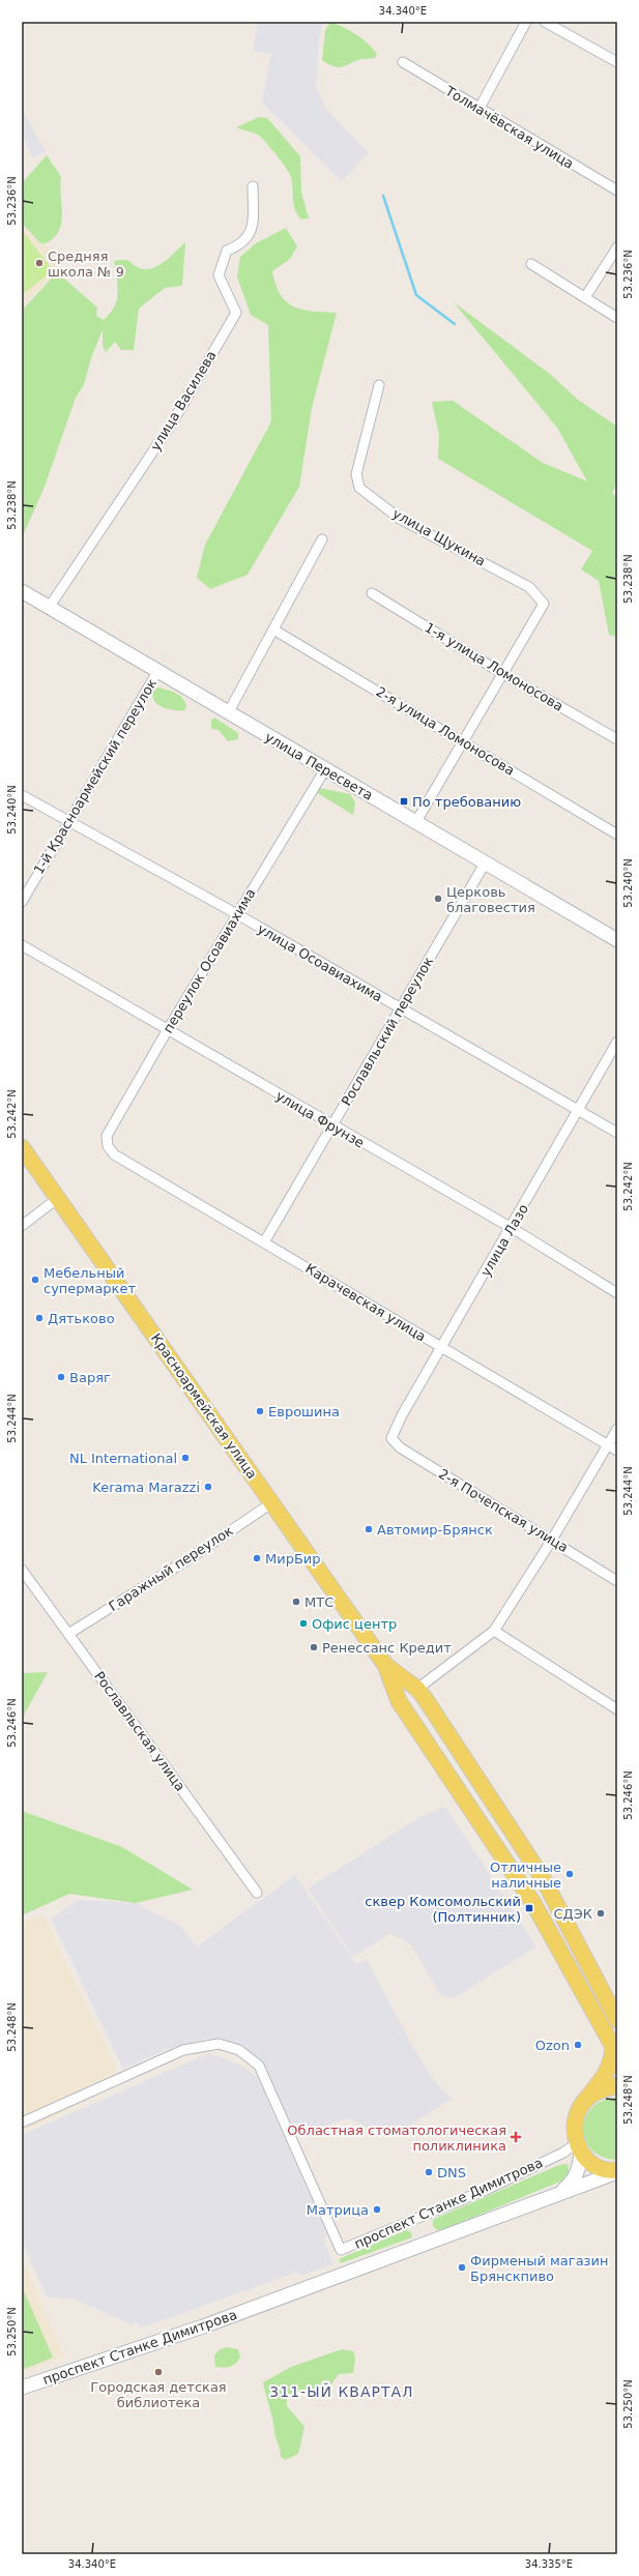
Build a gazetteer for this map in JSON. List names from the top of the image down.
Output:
{
  "streets": {
    "main road": ["улица Пересвета", "Красноармейская улица", "проспект Станке Димитрова"],
    "street": [
      "Толмачёвская улица",
      "улица Василева",
      "улица Щукина",
      "1-я улица Ломоносова",
      "2-я улица Ломоносова",
      "1-й Красноармейский переулок",
      "переулок Осоавиахима",
      "улица Осоавиахима",
      "Рославльский переулок",
      "улица Фрунзе",
      "улица Лазо",
      "Карачевская улица",
      "2-я Почепская улица",
      "Гаражный переулок",
      "Рославльская улица"
    ]
  },
  "crossings": [
    ["улица Василева", "улица Пересвета"],
    ["улица Щукина", "1-я улица Ломоносова"],
    ["улица Пересвета", "1-й Красноармейский переулок"],
    ["улица Пересвета", "переулок Осоавиахима"],
    ["улица Пересвета", "Рославльский переулок"],
    ["1-й Красноармейский переулок", "улица Осоавиахима"],
    ["переулок Осоавиахима", "улица Осоавиахима"],
    ["переулок Осоавиахима", "улица Фрунзе"],
    ["переулок Осоавиахима", "Карачевская улица"],
    ["улица Осоавиахима", "Рославльский переулок"],
    ["улица Осоавиахима", "улица Лазо"],
    ["Рославльский переулок", "улица Фрунзе"],
    ["Рославльский переулок", "Карачевская улица"],
    ["улица Фрунзе", "улица Лазо"],
    ["улица Лазо", "Карачевская улица"],
    ["улица Лазо", "2-я Почепская улица"],
    ["Красноармейская улица", "Гаражный переулок"],
    ["Гаражный переулок", "Рославльская улица"]
  ],
  "districts": ["311-ЫЙ КВАРТАЛ"],
  "places": {
    "other": [
      "Средняя школа № 9",
      "Церковь благовестия",
      "Мебельный супермаркет",
      "Дятьково",
      "Варяг",
      "Еврошина",
      "NL International",
      "Kerama Marazzi",
      "Автомир-Брянск",
      "МирБир",
      "МТС",
      "Офис центр",
      "Ренессанс Кредит",
      "Отличные наличные",
      "СДЭК",
      "Ozon",
      "DNS",
      "Матрица",
      "Фирменый магазин Брянскпиво",
      "Городская детская библиотека"
    ],
    "transit": ["По требованию", "сквер Комсомольский (Полтинник)"],
    "health": ["Областная стоматологическая поликлиника"]
  },
  "coordinates": [
    "34.340°E",
    "53.236°N",
    "53.238°N",
    "53.240°N",
    "53.242°N",
    "53.244°N",
    "53.246°N",
    "53.248°N",
    "53.250°N",
    "34.335°E"
  ]
}
